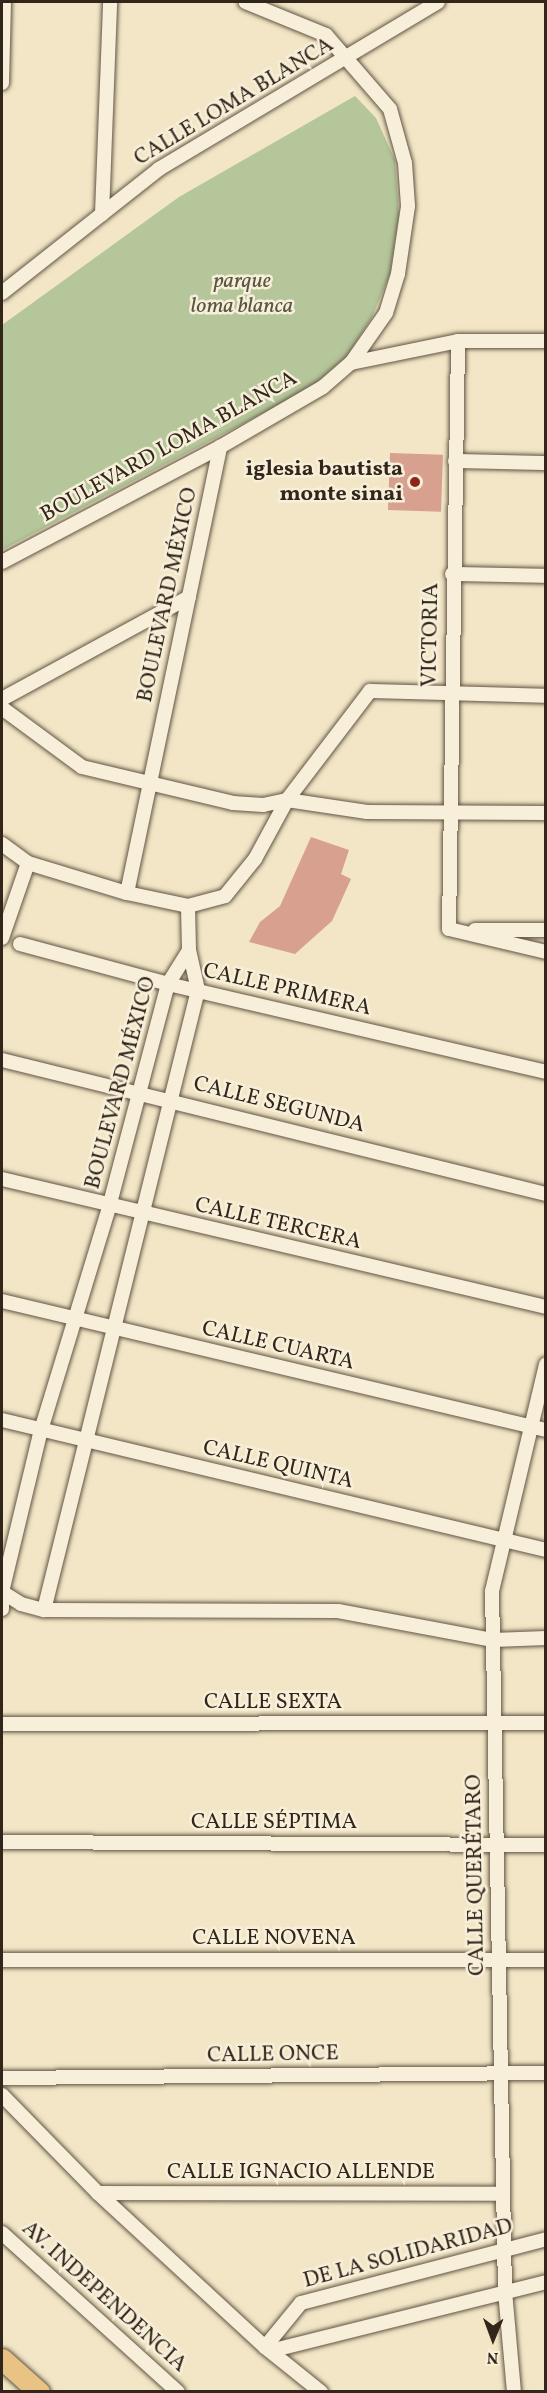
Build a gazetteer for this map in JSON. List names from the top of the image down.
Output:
{
  "streets": {
    "street": [
      "CALLE LOMA BLANCA",
      "BOULEVARD LOMA BLANCA",
      "BOULEVARD MÉXICO",
      "VICTORIA",
      "CALLE PRIMERA",
      "CALLE SEGUNDA",
      "CALLE TERCERA",
      "CALLE CUARTA",
      "CALLE QUINTA",
      "CALLE SEXTA",
      "CALLE SÉPTIMA",
      "CALLE QUERÉTARO",
      "CALLE NOVENA",
      "CALLE ONCE",
      "CALLE IGNACIO ALLENDE",
      "DE LA SOLIDARIDAD",
      "AV. INDEPENDENCIA"
    ]
  },
  "crossings": [
    ["BOULEVARD LOMA BLANCA", "BOULEVARD MÉXICO"],
    ["BOULEVARD MÉXICO", "CALLE PRIMERA"],
    ["BOULEVARD MÉXICO", "CALLE SEGUNDA"],
    ["BOULEVARD MÉXICO", "CALLE TERCERA"],
    ["BOULEVARD MÉXICO", "CALLE CUARTA"],
    ["BOULEVARD MÉXICO", "CALLE QUINTA"],
    ["CALLE CUARTA", "CALLE QUERÉTARO"],
    ["CALLE QUINTA", "CALLE QUERÉTARO"],
    ["CALLE SEXTA", "CALLE QUERÉTARO"],
    ["CALLE SÉPTIMA", "CALLE QUERÉTARO"],
    ["CALLE QUERÉTARO", "CALLE NOVENA"],
    ["CALLE QUERÉTARO", "CALLE ONCE"],
    ["CALLE QUERÉTARO", "CALLE IGNACIO ALLENDE"],
    ["CALLE QUERÉTARO", "DE LA SOLIDARIDAD"]
  ],
  "parks": ["parque loma blanca"],
  "places": ["iglesia bautista monte sinai"],
  "north": "bottom"
}
